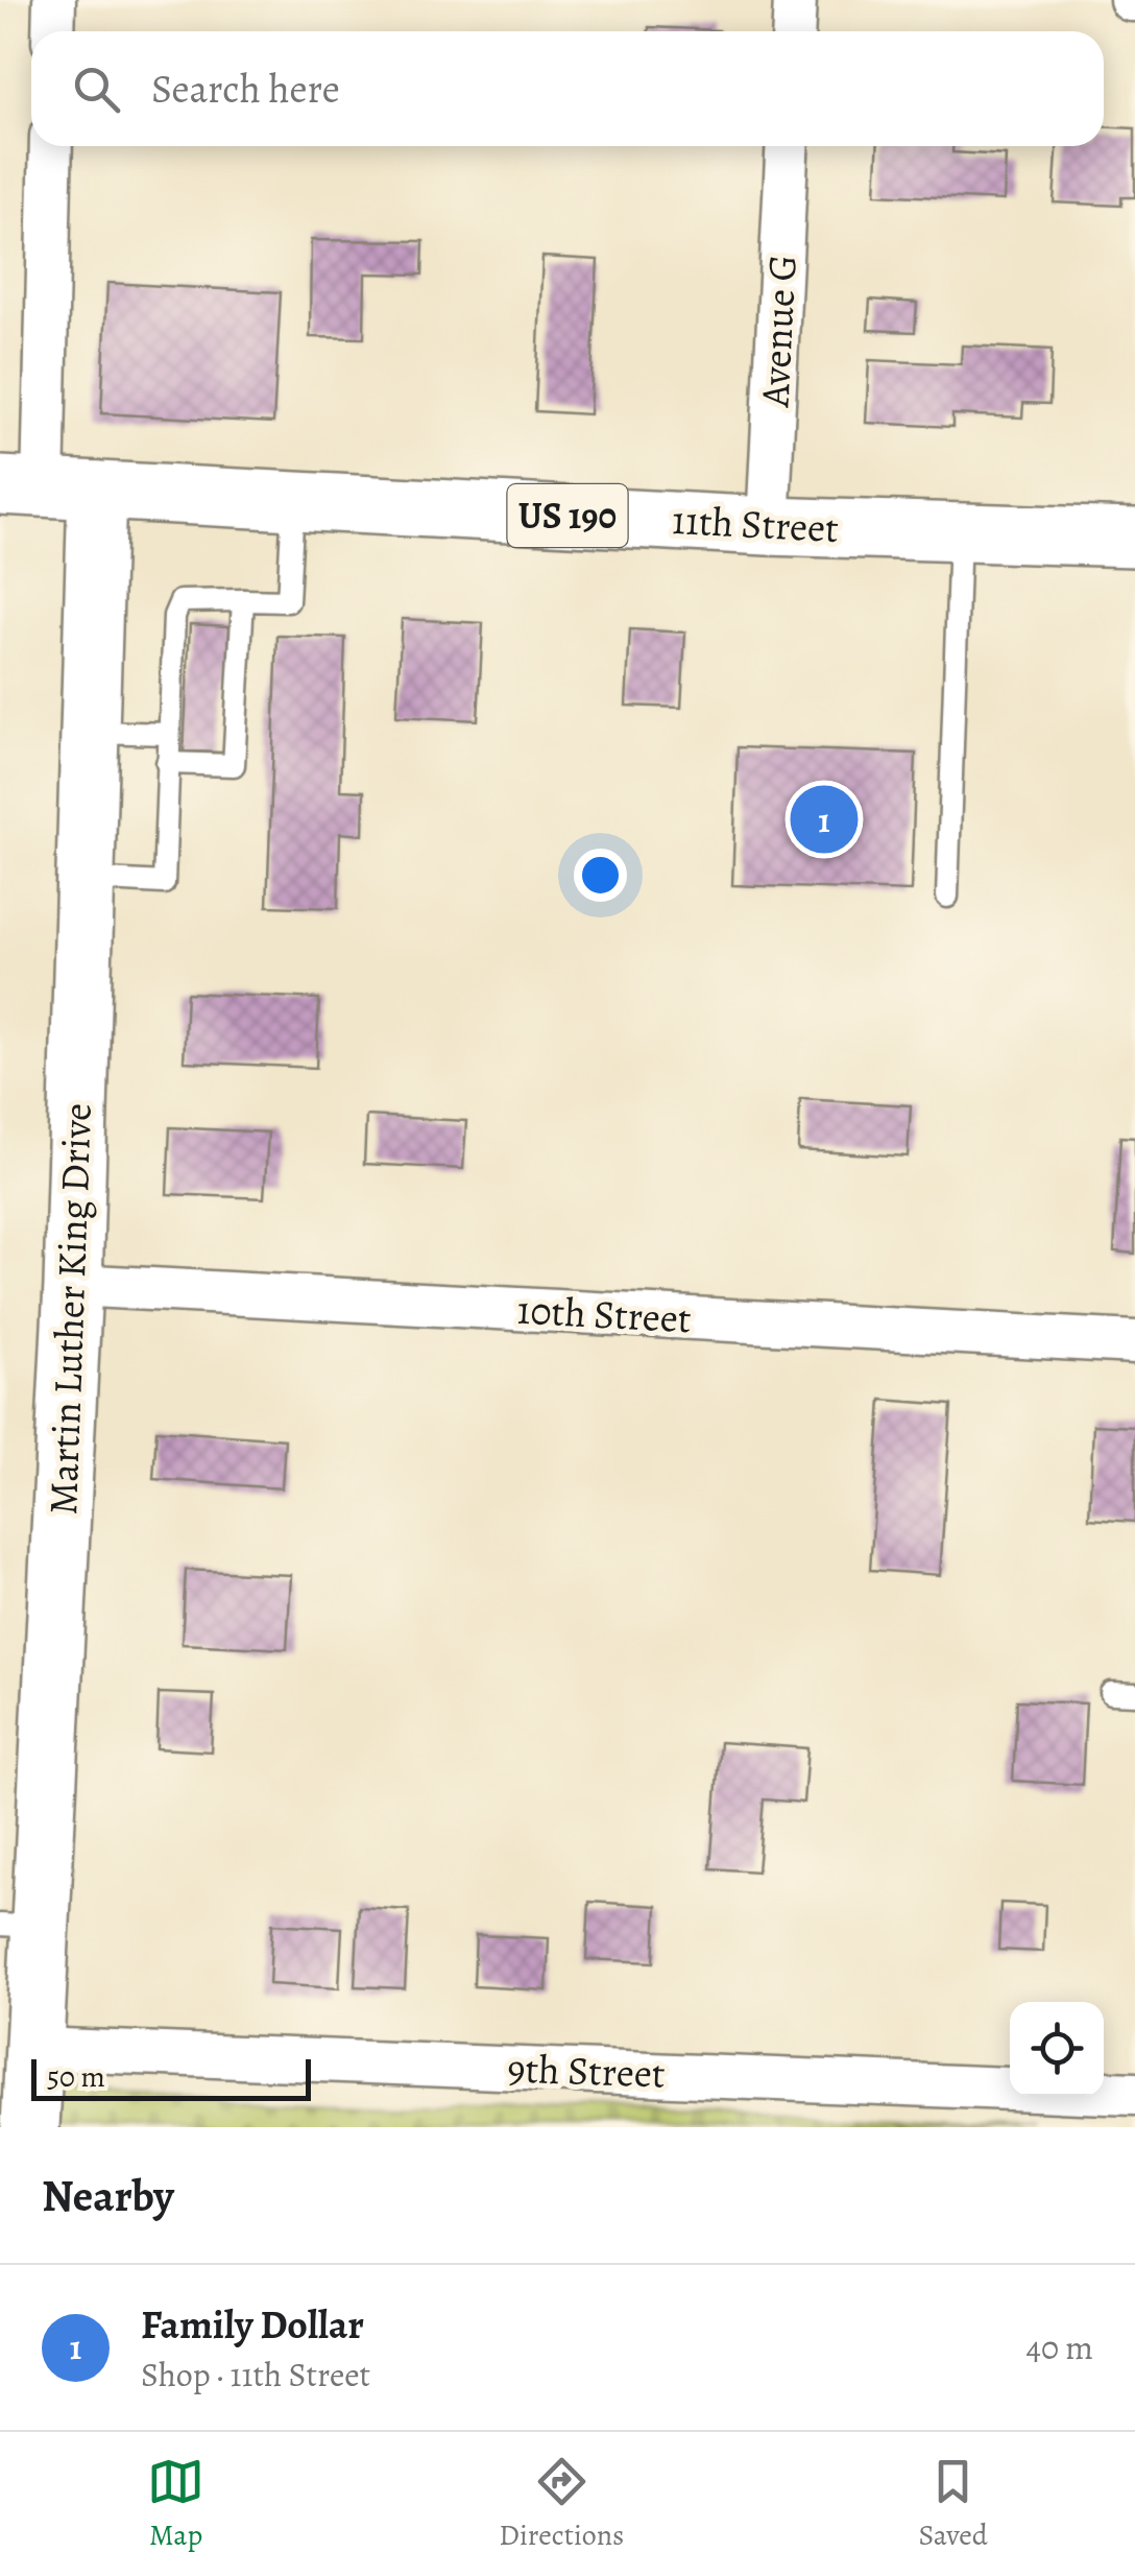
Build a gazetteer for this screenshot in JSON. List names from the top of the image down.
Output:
{
  "streets": {
    "street": [
      "Avenue G",
      "US 190",
      "11th Street",
      "Martin Luther King Drive",
      "10th Street",
      "9th Street"
    ]
  },
  "crossings": [
    ["Avenue G", "11th Street"],
    ["11th Street", "Martin Luther King Drive"],
    ["Martin Luther King Drive", "10th Street"],
    ["Martin Luther King Drive", "9th Street"]
  ],
  "scale_bar": "50 m",
  "page": {
    "search": "Search here",
    "pins": "1",
    "scale": "50 m",
    "heading": "Nearby",
    "list": [
      {
        "mark": "1",
        "name": "Family Dollar",
        "note": "Shop · 11th Street",
        "value": "40 m"
      }
    ],
    "nav": ["Map", "Directions", "Saved"]
  }
}
